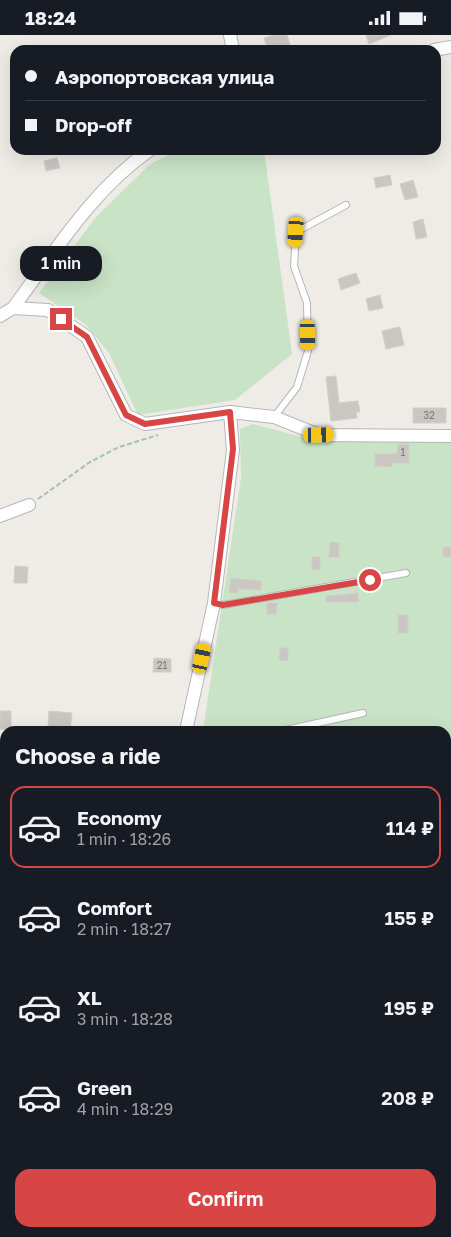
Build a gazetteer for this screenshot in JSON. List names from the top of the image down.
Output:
{
  "house_numbers": ["32", "1", "21"],
  "page": {
    "status": "18:24",
    "banner": ["Аэропортовская улица", "Drop-off"],
    "bubble": "1 min",
    "heading": "Choose a ride",
    "list": [
      {
        "name": "Economy",
        "note": "1 min · 18:26",
        "value": "114 ₽"
      },
      {
        "name": "Comfort",
        "note": "2 min · 18:27",
        "value": "155 ₽"
      },
      {
        "name": "XL",
        "note": "3 min · 18:28",
        "value": "195 ₽"
      },
      {
        "name": "Green",
        "note": "4 min · 18:29",
        "value": "208 ₽"
      }
    ],
    "buttons": "Confirm"
  }
}
